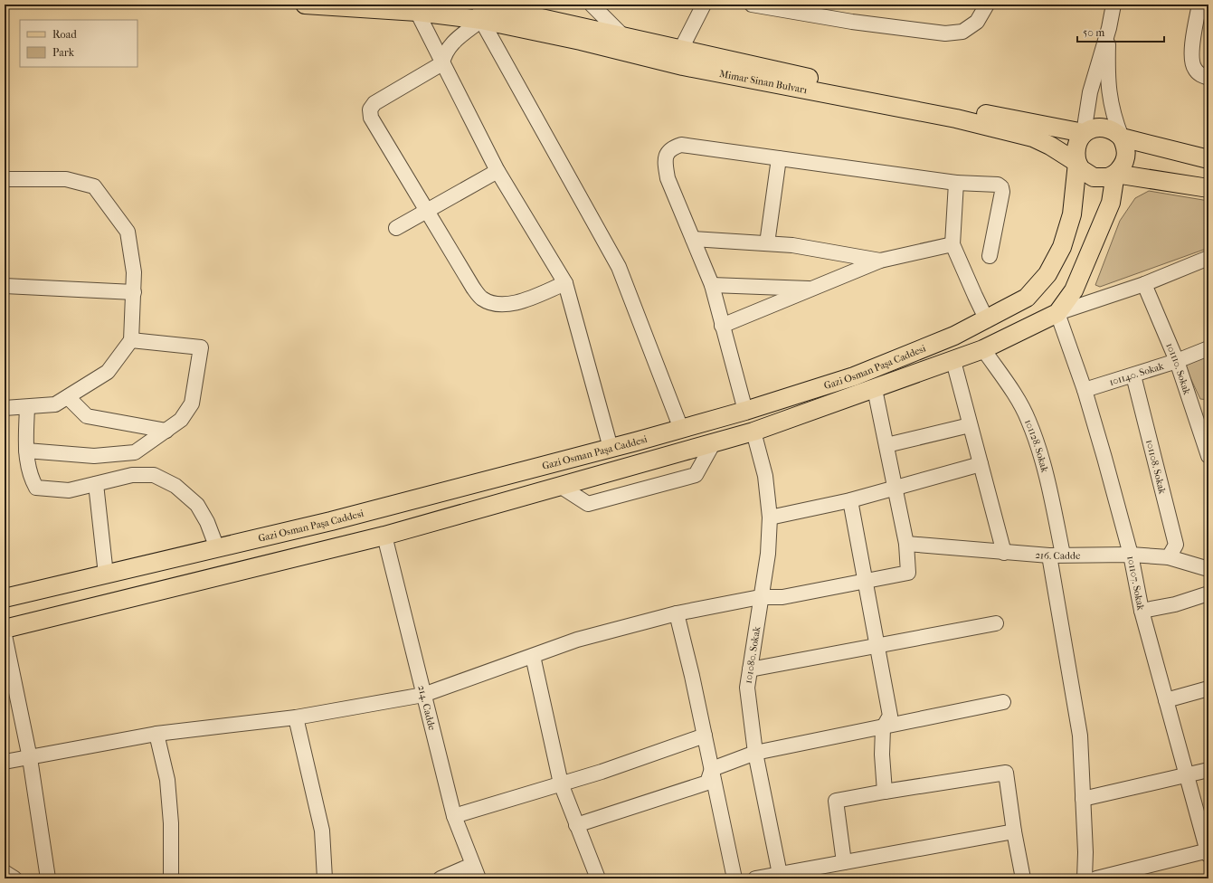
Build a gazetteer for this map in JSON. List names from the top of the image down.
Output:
{
  "streets": {
    "main road": ["Mimar Sinan Bulvarı", "Gazi Osman Paşa Caddesi"],
    "street": [
      "101110. Sokak",
      "101140. Sokak",
      "101128. Sokak",
      "101108. Sokak",
      "216. Cadde",
      "101107. Sokak",
      "101080. Sokak",
      "214. Cadde"
    ]
  },
  "crossings": [
    ["Mimar Sinan Bulvarı", "Gazi Osman Paşa Caddesi"],
    ["Gazi Osman Paşa Caddesi", "101110. Sokak"],
    ["Gazi Osman Paşa Caddesi", "101128. Sokak"],
    ["Gazi Osman Paşa Caddesi", "101107. Sokak"],
    ["Gazi Osman Paşa Caddesi", "101080. Sokak"],
    ["Gazi Osman Paşa Caddesi", "214. Cadde"],
    ["101110. Sokak", "101140. Sokak"],
    ["101140. Sokak", "101108. Sokak"],
    ["101140. Sokak", "101107. Sokak"],
    ["101128. Sokak", "216. Cadde"],
    ["101108. Sokak", "216. Cadde"],
    ["216. Cadde", "101107. Sokak"]
  ],
  "legend": ["Road", "Park"],
  "scale_bar": "50 m"
}
